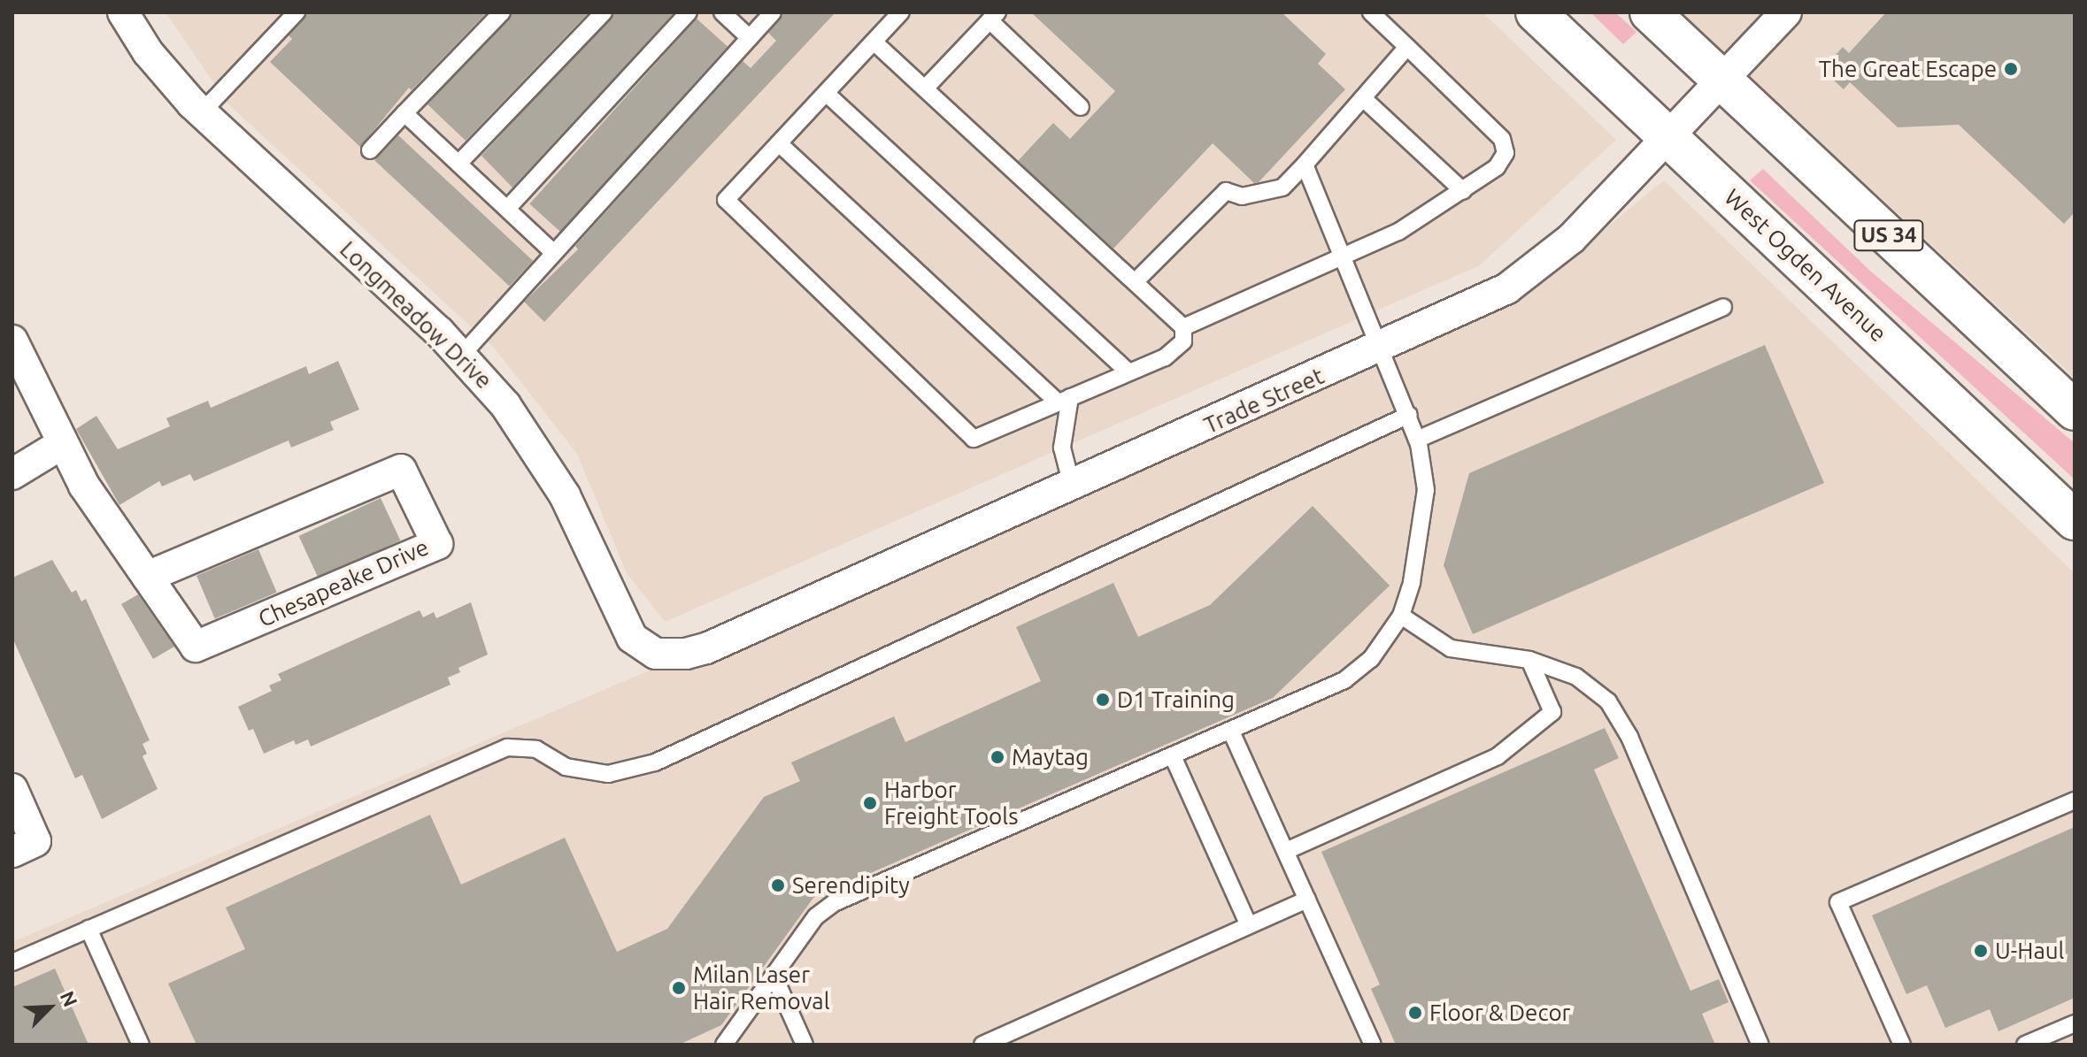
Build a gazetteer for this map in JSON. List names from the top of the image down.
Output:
{
  "streets": {
    "main road": ["US 34", "West Ogden Avenue"],
    "street": ["Longmeadow Drive", "Trade Street", "Chesapeake Drive"]
  },
  "crossings": [
    ["US 34", "Trade Street"],
    ["West Ogden Avenue", "Trade Street"],
    ["Longmeadow Drive", "Trade Street"]
  ],
  "places": [
    "The Great Escape",
    "D1 Training",
    "Maytag",
    "Harbor Freight Tools",
    "Serendipity",
    "U-Haul",
    "Milan Laser Hair Removal",
    "Floor & Decor"
  ],
  "north": "top right"
}
